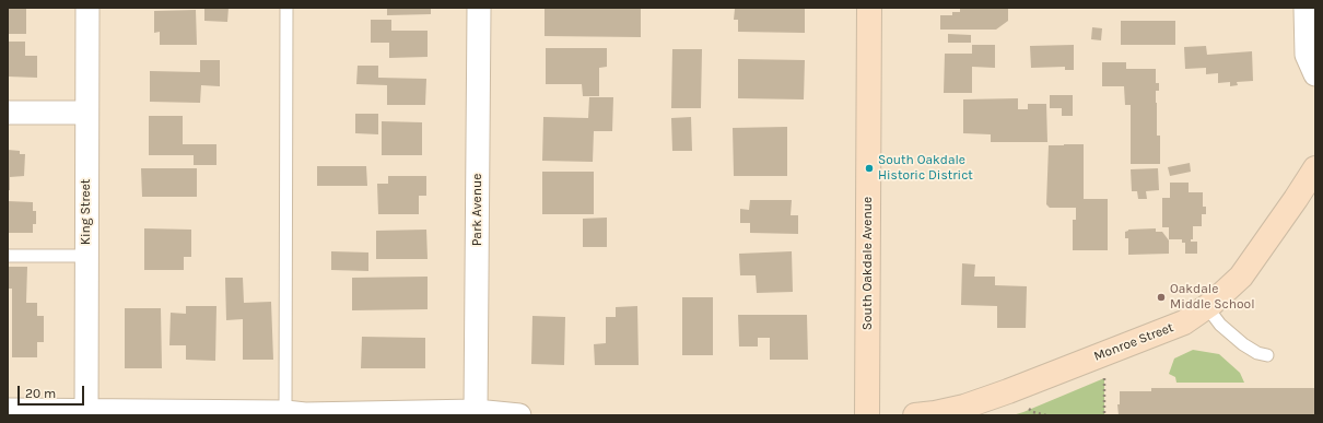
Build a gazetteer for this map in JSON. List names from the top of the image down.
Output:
{
  "streets": {
    "street": [
      "Park Avenue",
      "King Street",
      "South Oakdale Avenue",
      "Monroe Street"
    ]
  },
  "places": ["South Oakdale Historic District", "Oakdale Middle School"],
  "scale_bar": "20 m"
}
